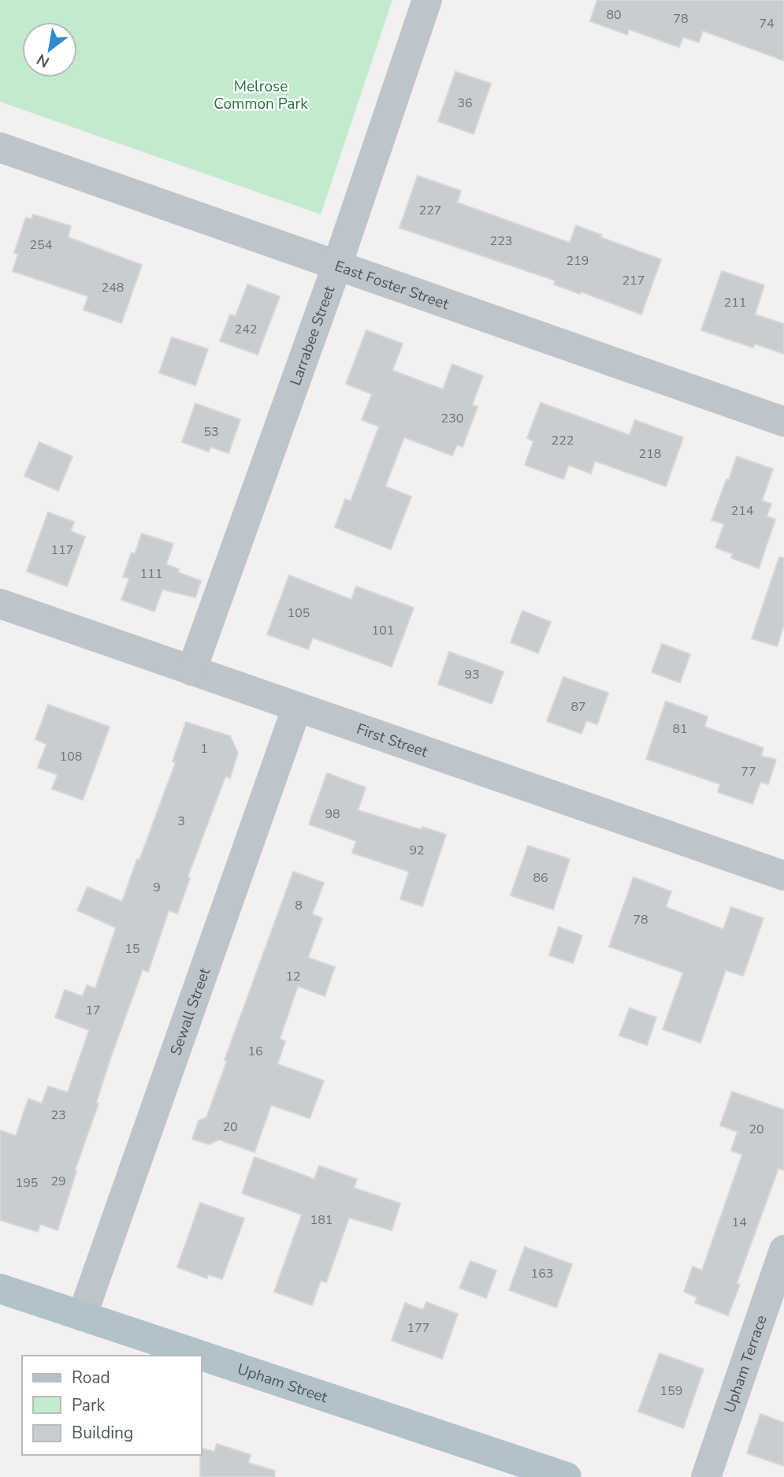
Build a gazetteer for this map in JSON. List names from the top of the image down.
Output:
{
  "streets": {
    "main road": ["Upham Street"],
    "street": [
      "East Foster Street",
      "Larrabee Street",
      "First Street",
      "Sewall Street",
      "Upham Terrace"
    ]
  },
  "crossings": [
    ["East Foster Street", "Larrabee Street"],
    ["Larrabee Street", "First Street"],
    ["First Street", "Sewall Street"],
    ["Sewall Street", "Upham Street"]
  ],
  "parks": ["Melrose Common Park"],
  "house_numbers": [
    "80",
    "78",
    "74",
    "36",
    "227",
    "223",
    "254",
    "219",
    "217",
    "248",
    "211",
    "242",
    "230",
    "53",
    "222",
    "218",
    "214",
    "117",
    "111",
    "105",
    "101",
    "93",
    "87",
    "81",
    "1",
    "108",
    "77",
    "98",
    "3",
    "92",
    "86",
    "9",
    "8",
    "78",
    "15",
    "12",
    "17",
    "16",
    "23",
    "20",
    "20",
    "29",
    "195",
    "181",
    "14",
    "163",
    "177",
    "159"
  ],
  "legend": ["Road", "Park", "Building"],
  "north": "bottom left"
}
